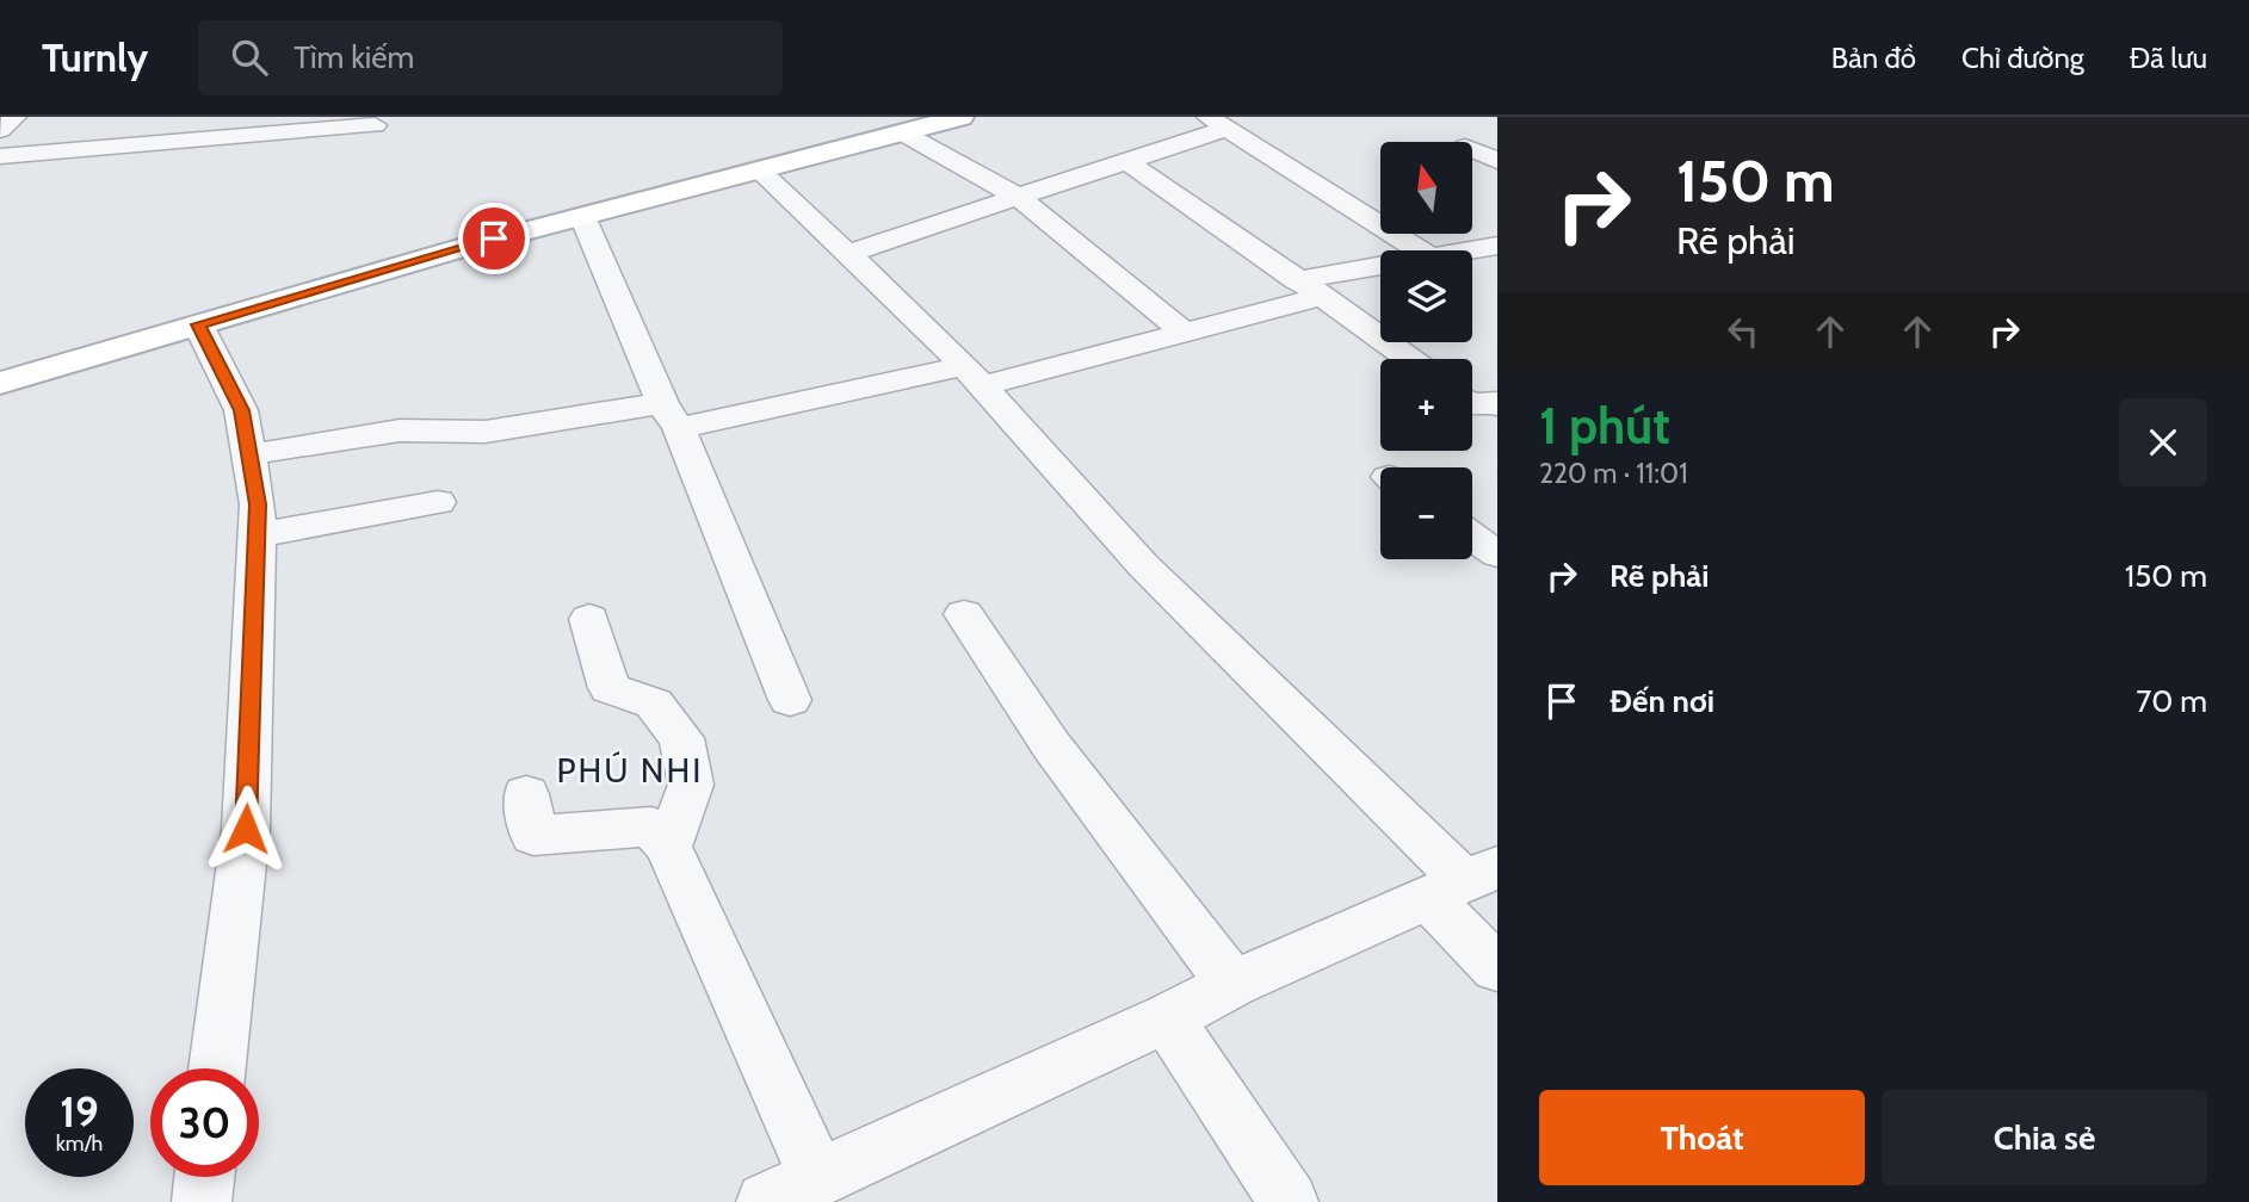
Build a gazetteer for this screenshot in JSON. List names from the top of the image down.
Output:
{
  "districts": ["PHÚ NHI"],
  "north": "top",
  "page": {
    "header": "Turnly",
    "search": "Tìm kiếm",
    "nav": ["Bản đồ", "Chỉ đường", "Đã lưu"],
    "turn": ["150 m", "Rẽ phải"],
    "map_buttons": ["+", "−"],
    "heading": ["1 phút", "220 m · 11:01"],
    "list": [
      {
        "name": "Rẽ phải",
        "value": "150 m"
      },
      {
        "name": "Đến nơi",
        "value": "70 m"
      }
    ],
    "speed": "19 km/h",
    "limit": "30",
    "buttons": ["Thoát", "Chia sẻ"]
  }
}
